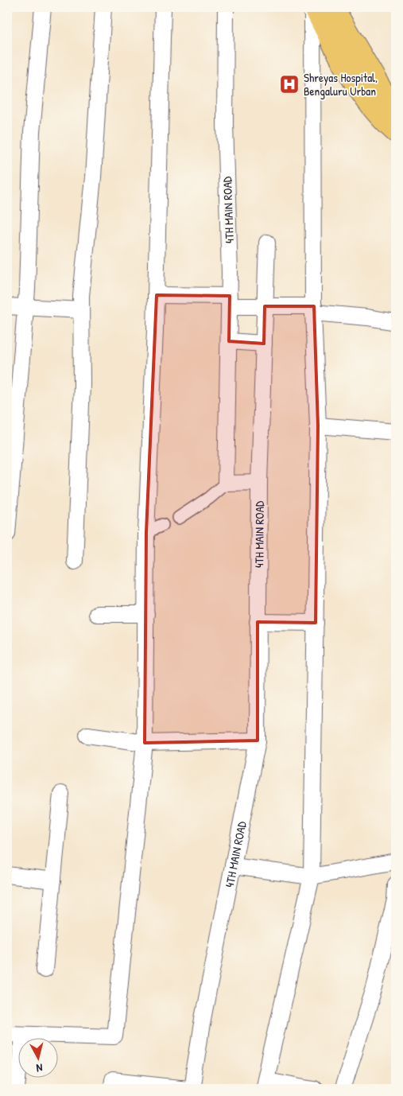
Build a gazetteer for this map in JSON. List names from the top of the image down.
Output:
{
  "streets": {
    "street": ["4TH MAIN ROAD"]
  },
  "places": {
    "hospital": ["Shreyas Hospital, Bengaluru Urban"]
  },
  "north": "bottom"
}
